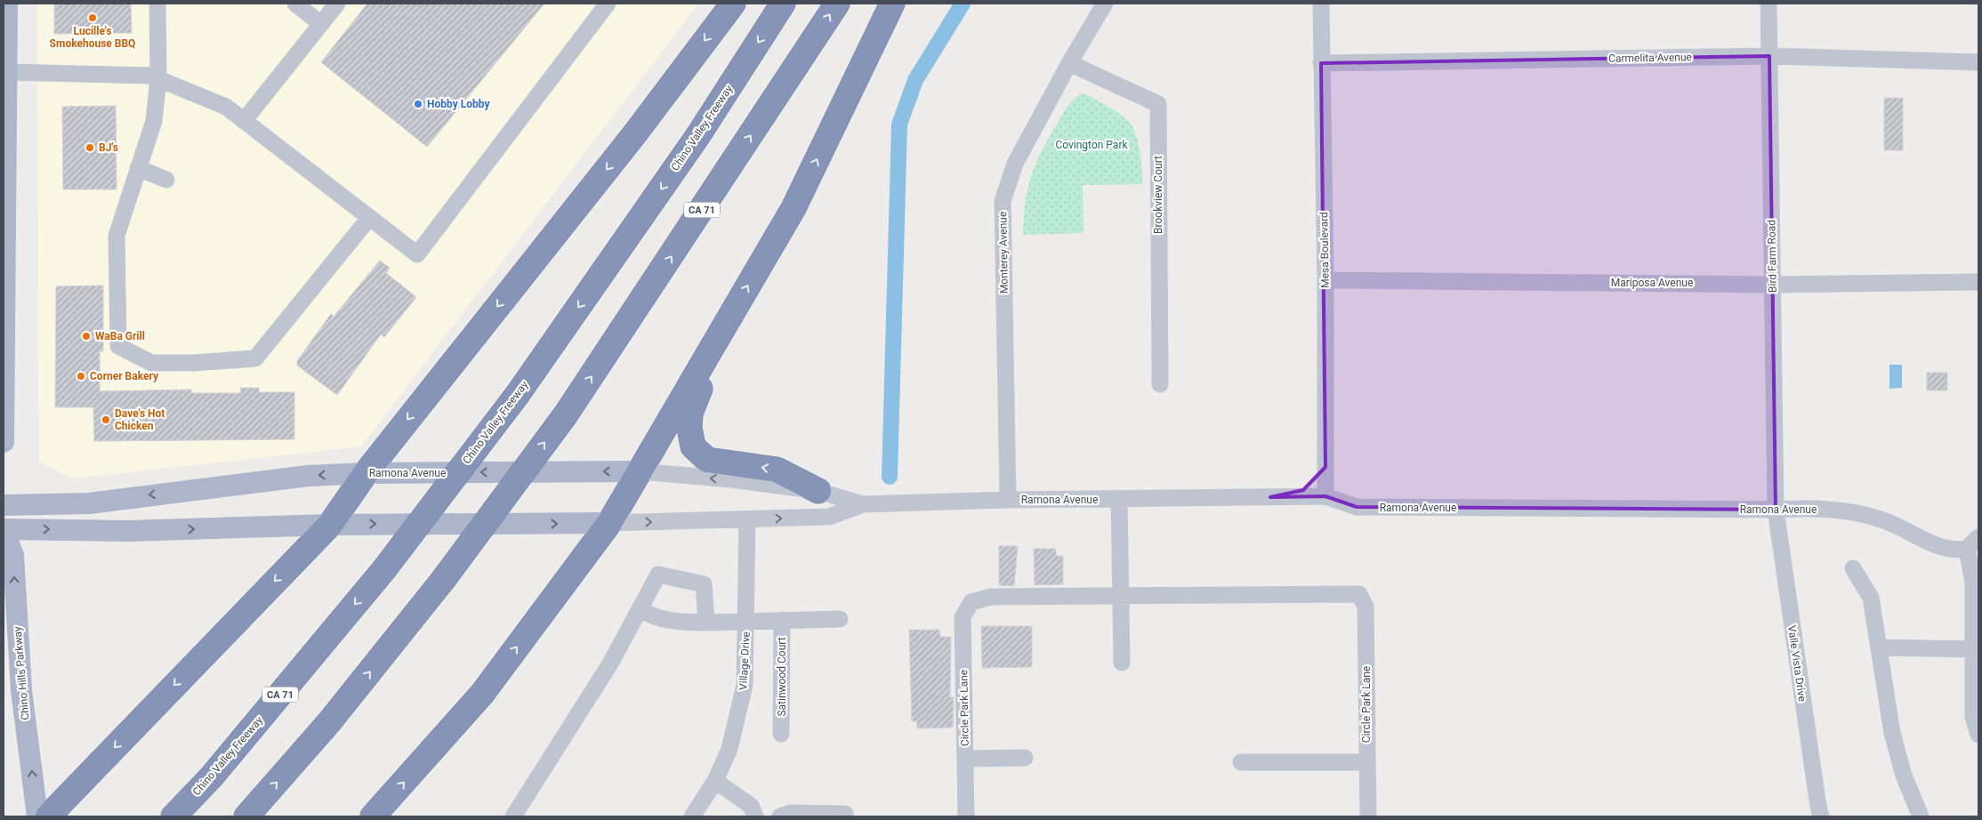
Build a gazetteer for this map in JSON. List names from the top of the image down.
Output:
{
  "streets": {
    "highway": ["Chino Valley Freeway", "CA 71"],
    "main road": ["Ramona Avenue", "Chino Hills Parkway"],
    "street": [
      "Carmelita Avenue",
      "Brookview Court",
      "Mesa Boulevard",
      "Monterey Avenue",
      "Bird Farm Road",
      "Mariposa Avenue",
      "Village Drive",
      "Valle Vista Drive",
      "Satinwood Court",
      "Circle Park Lane"
    ]
  },
  "crossings": [
    ["Carmelita Avenue", "Mesa Boulevard"],
    ["Carmelita Avenue", "Bird Farm Road"],
    ["Brookview Court", "Monterey Avenue"],
    ["Mesa Boulevard", "Mariposa Avenue"],
    ["Mesa Boulevard", "Ramona Avenue"],
    ["Monterey Avenue", "Ramona Avenue"],
    ["Bird Farm Road", "Mariposa Avenue"],
    ["Bird Farm Road", "Ramona Avenue"],
    ["Bird Farm Road", "Valle Vista Drive"],
    ["Ramona Avenue", "Village Drive"],
    ["Ramona Avenue", "Valle Vista Drive"],
    ["Ramona Avenue", "Chino Hills Parkway"]
  ],
  "one_way": ["Chino Hills Parkway"],
  "parks": ["Covington Park"],
  "places": [
    "Lucille's Smokehouse BBQ",
    "Hobby Lobby",
    "BJ's",
    "WaBa Grill",
    "Corner Bakery",
    "Dave's Hot Chicken"
  ]
}
